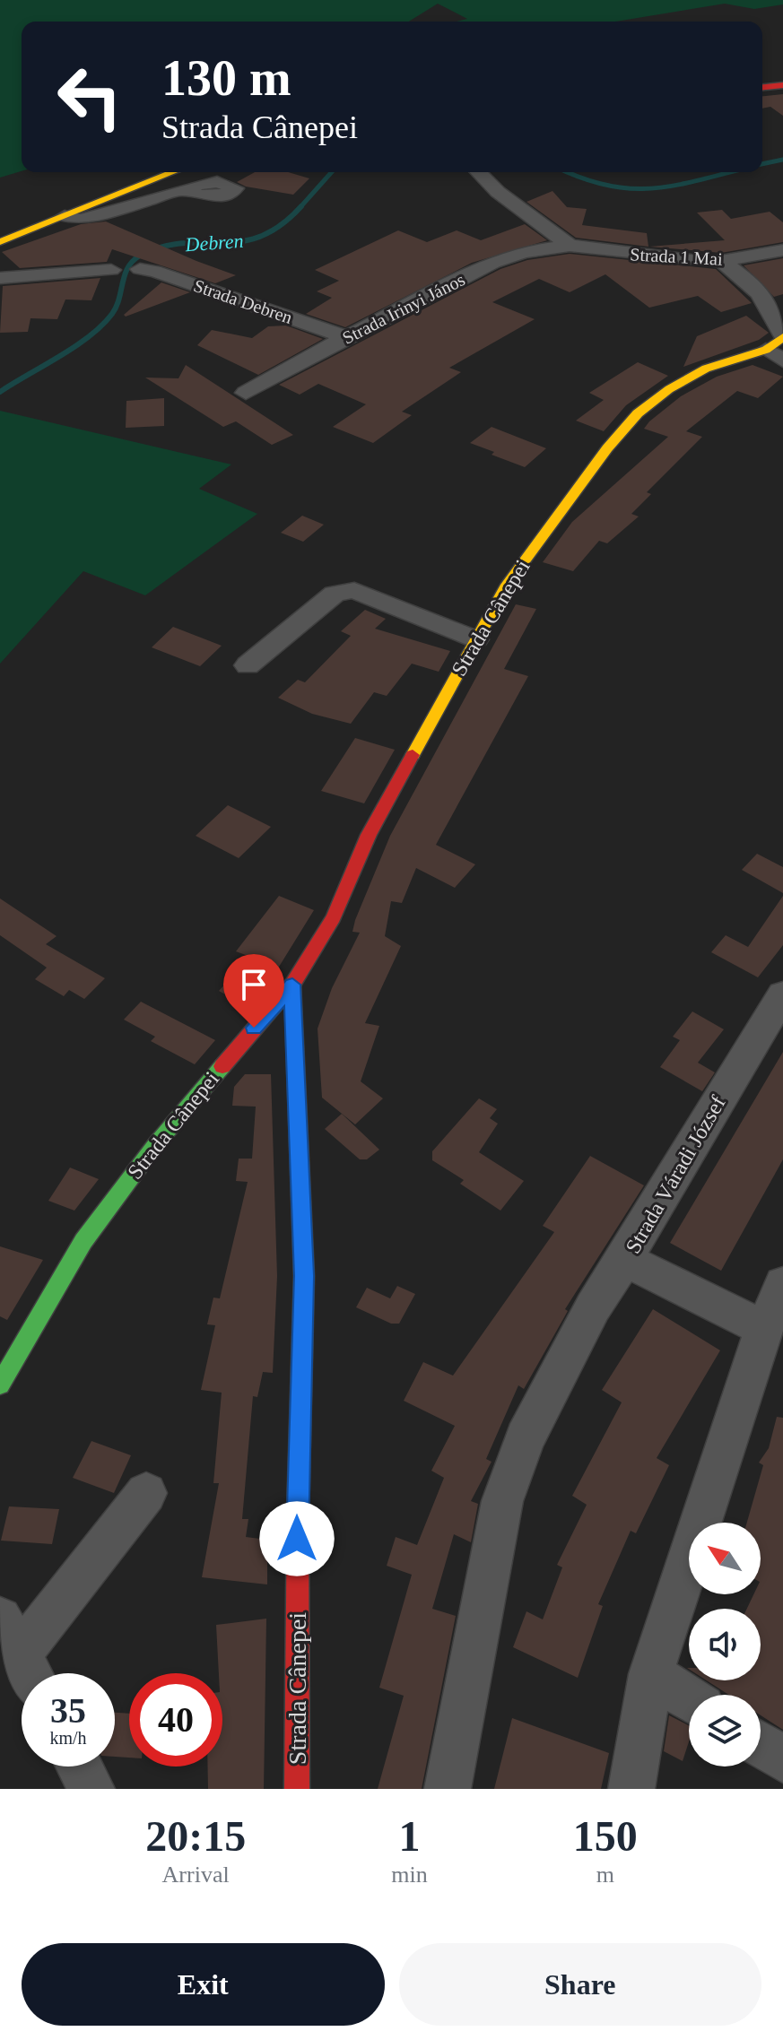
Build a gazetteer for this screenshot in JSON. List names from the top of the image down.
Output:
{
  "streets": {
    "street": [
      "Strada 1 Mai",
      "Strada Debren",
      "Strada Irinyi János",
      "Strada Cânepei",
      "Strada Váradi József"
    ]
  },
  "crossings": [
    ["Strada 1 Mai", "Strada Irinyi János"],
    ["Strada Debren", "Strada Irinyi János"]
  ],
  "water": ["Debren"],
  "north": "top left",
  "page": {
    "turn": ["130 m", "Strada Cânepei"],
    "speed": "35 km/h",
    "limit": "40",
    "eta": [
      "20:15",
      "Arrival",
      "1",
      "min",
      "150",
      "m"
    ],
    "buttons": ["Exit", "Share"]
  }
}
